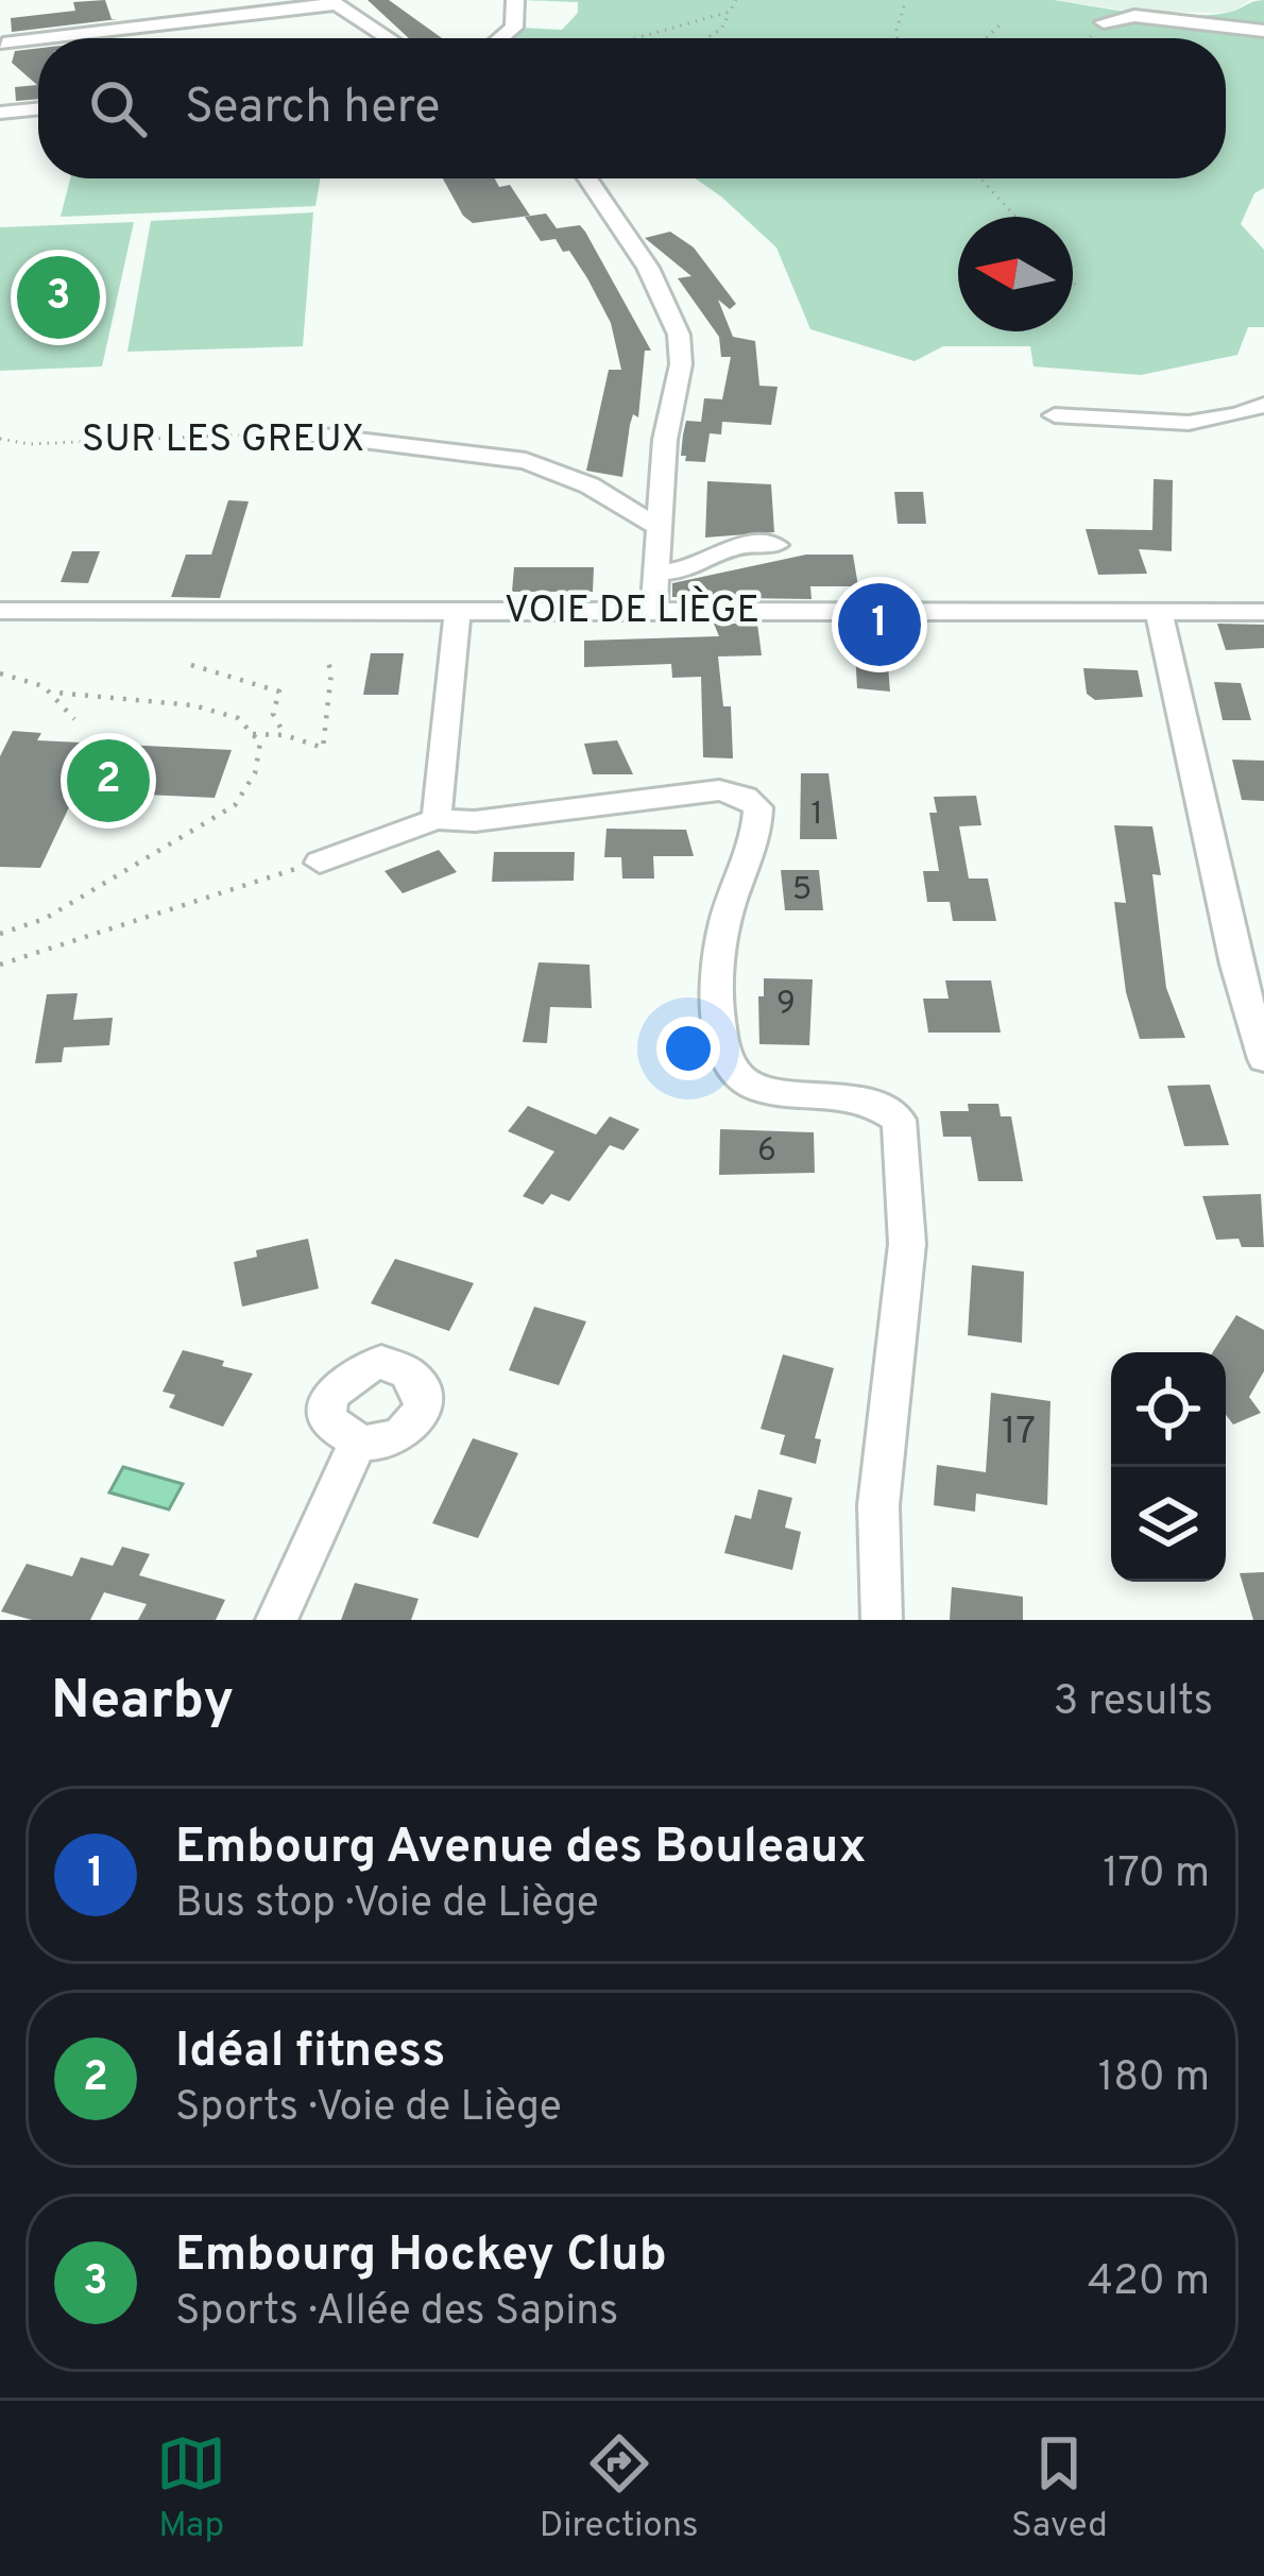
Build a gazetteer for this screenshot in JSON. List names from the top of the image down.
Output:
{
  "streets": {
    "street": ["SUR LES GREUX", "VOIE DE LIÈGE"]
  },
  "house_numbers": [
    "1",
    "5",
    "9",
    "6",
    "17"
  ],
  "north": "left",
  "page": {
    "search": "Search here",
    "pins": ["3", "1", "2"],
    "heading": ["Nearby", "3 results"],
    "list": [
      {
        "mark": "1",
        "name": "Embourg Avenue des Bouleaux",
        "note": "Bus stop · Voie de Liège",
        "value": "170 m"
      },
      {
        "mark": "2",
        "name": "Idéal fitness",
        "note": "Sports · Voie de Liège",
        "value": "180 m"
      },
      {
        "mark": "3",
        "name": "Embourg Hockey Club",
        "note": "Sports · Allée des Sapins",
        "value": "420 m"
      }
    ],
    "nav": ["Map", "Directions", "Saved"]
  }
}
